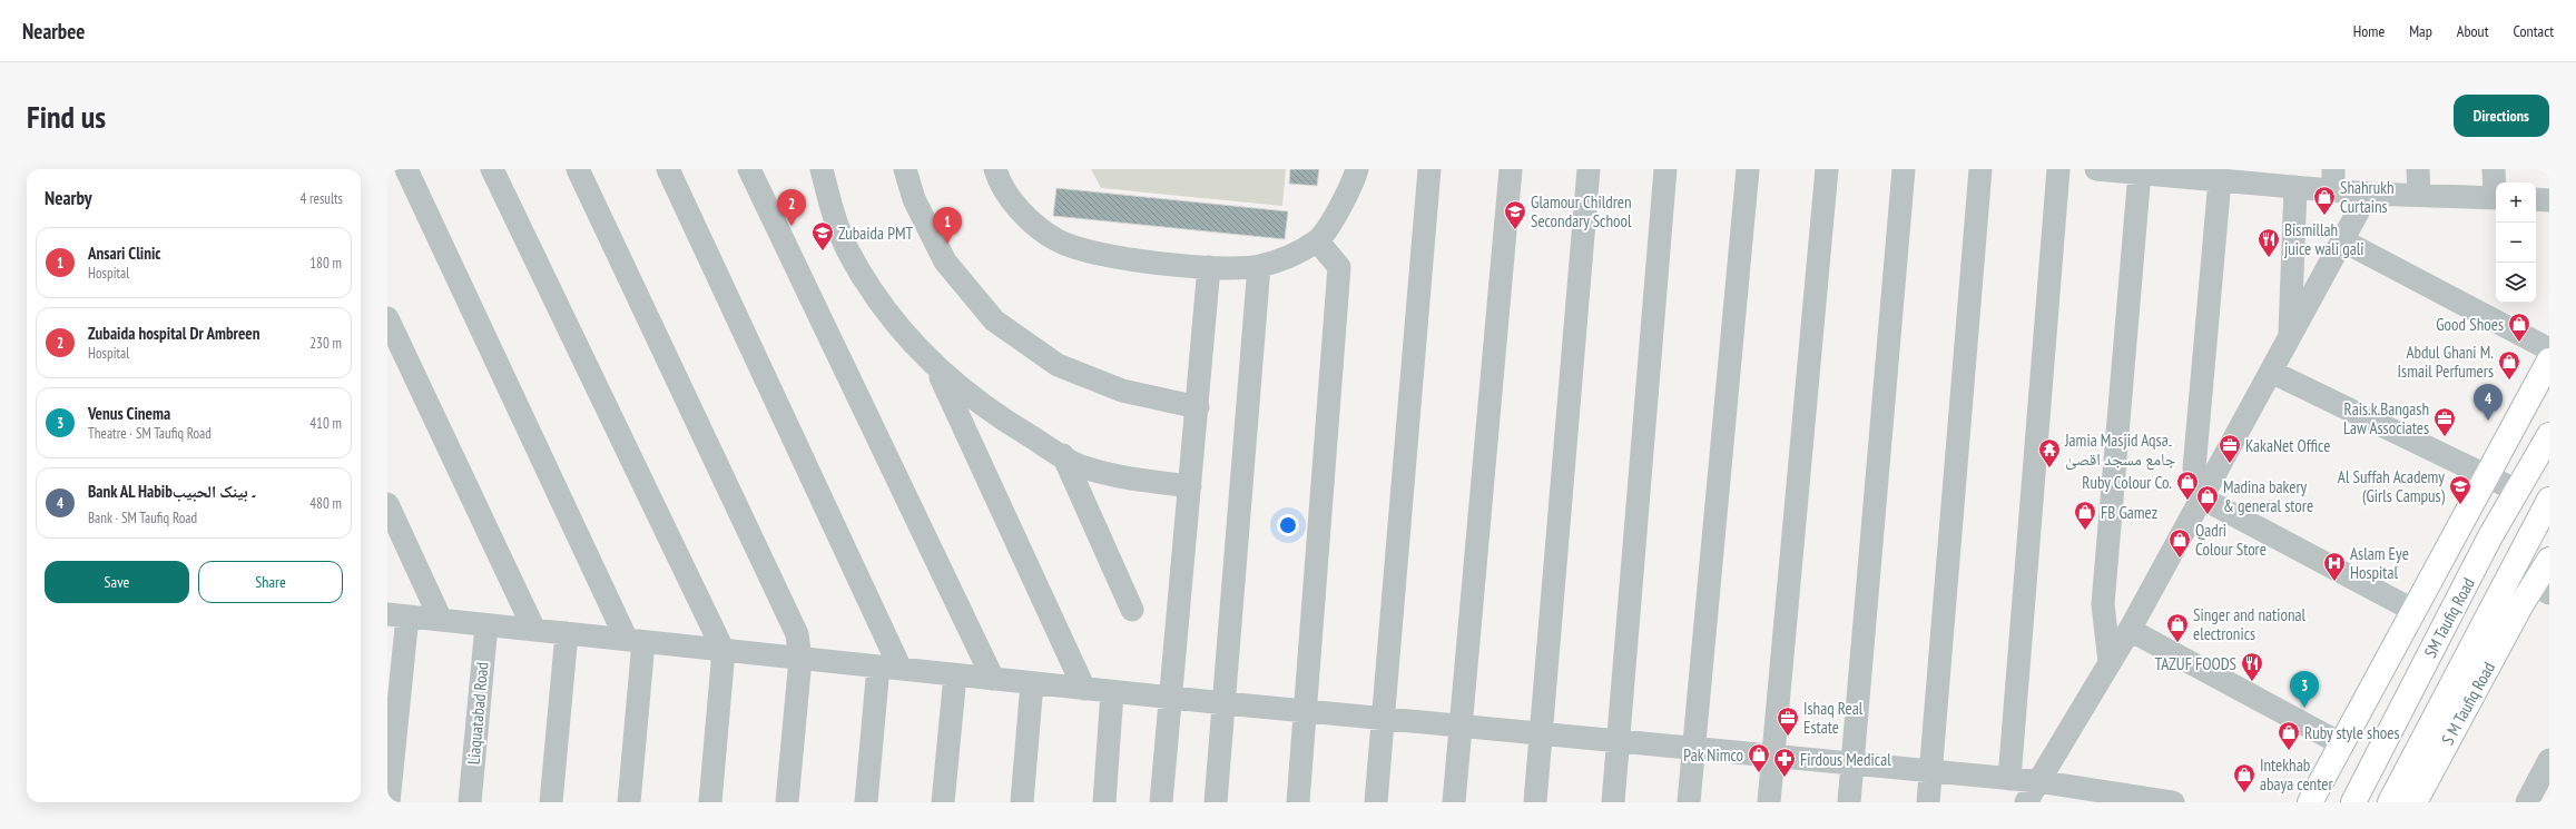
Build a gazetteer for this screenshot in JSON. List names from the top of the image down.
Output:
{
  "streets": {
    "main road": ["SM Taufiq Road", "S M Taufiq Road"],
    "street": ["Liaquatabad Road"]
  },
  "places": {
    "shop": [
      "Shahrukh Curtains",
      "Good Shoes",
      "Abdul Ghani M. Ismail Perfumers",
      "Ruby Colour Co.",
      "Madina bakery & general store",
      "FB Gamez",
      "Qadri Colour Store",
      "Singer and national electronics",
      "Ruby style shoes",
      "Pak Nimco",
      "Intekhab abaya center"
    ],
    "school or university": ["Glamour Children Secondary School", "Zubaida PMT", "Al Suffah Academy (Girls Campus)"],
    "restaurant": ["Bismillah juice wali gali", "TAZUF FOODS"],
    "office": ["Rais.k.Bangash Law Associates", "KakaNet Office", "Ishaq Real Estate"],
    "temple": ["Jamia Masjid Aqsa۔ جامع مسجد اقصیٰ"],
    "hospital": ["Aslam Eye Hospital"],
    "pharmacy": ["Firdous Medical"]
  },
  "page": {
    "header": "Nearbee",
    "nav": [
      "Home",
      "Map",
      "About",
      "Contact"
    ],
    "buttons": [
      "Directions",
      ["Save", "Share"]
    ],
    "title": "Find us",
    "heading": ["Nearby", "4 results"],
    "map_buttons": ["+", "−"],
    "pins": [
      "2",
      "1",
      "4",
      "3"
    ],
    "list": [
      {
        "mark": "1",
        "name": "Ansari Clinic",
        "note": "Hospital",
        "value": "180 m"
      },
      {
        "mark": "2",
        "name": "Zubaida hospital Dr Ambreen",
        "note": "Hospital",
        "value": "230 m"
      },
      {
        "mark": "3",
        "name": "Venus Cinema",
        "note": "Theatre · SM Taufiq Road",
        "value": "410 m"
      },
      {
        "mark": "4",
        "name": "Bank AL Habib۔ بینک الحبیب",
        "note": "Bank · SM Taufiq Road",
        "value": "480 m"
      }
    ]
  }
}
